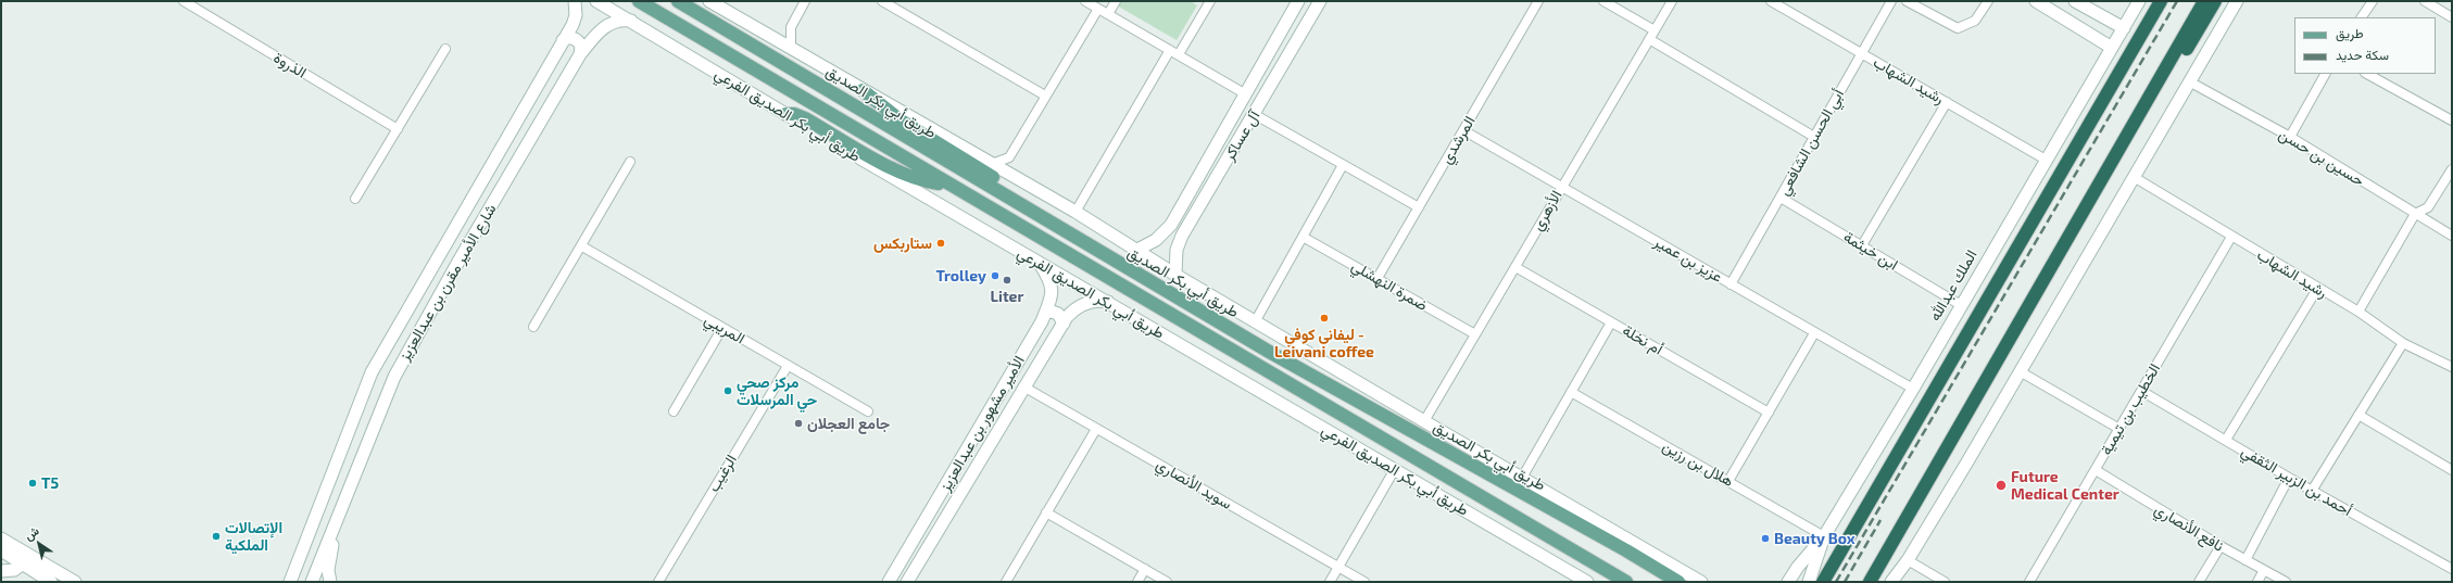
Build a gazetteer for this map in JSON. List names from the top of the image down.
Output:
{
  "streets": {
    "main road": ["طريق أبي بكر الصديق"],
    "street": [
      "الذروة",
      "رشيد الشهاب",
      "طريق أبي بكر الصديق الفرعي",
      "آل عساكر",
      "المرشدي",
      "أبي الحسن الشافعي",
      "حسين بن حسن",
      "الأزهري",
      "ابن خيثمة",
      "عزيز بن عمير",
      "شارع الأمير مقرن بن عبدالعزيز",
      "ضمرة النهشلي",
      "الملك عبدالله",
      "المريبي",
      "أم نخلة",
      "الخطيب بن تيمية",
      "الأمير مشهور بن عبدالعزيز",
      "هلال بن رزين",
      "الرغيب",
      "أحمد بن الزبير الثقفي",
      "سويد الأنصاري",
      "نافع الأنصاري"
    ]
  },
  "crossings": [
    ["رشيد الشهاب", "أبي الحسن الشافعي"],
    ["رشيد الشهاب", "الملك عبدالله"],
    ["رشيد الشهاب", "الخطيب بن تيمية"],
    ["طريق أبي بكر الصديق الفرعي", "شارع الأمير مقرن بن عبدالعزيز"],
    ["طريق أبي بكر الصديق الفرعي", "الأمير مشهور بن عبدالعزيز"],
    ["المرشدي", "عزيز بن عمير"],
    ["المرشدي", "ضمرة النهشلي"],
    ["أبي الحسن الشافعي", "ابن خيثمة"],
    ["أبي الحسن الشافعي", "عزيز بن عمير"],
    ["الأزهري", "عزيز بن عمير"],
    ["الأزهري", "ضمرة النهشلي"],
    ["الأزهري", "أم نخلة"],
    ["ابن خيثمة", "الملك عبدالله"],
    ["عزيز بن عمير", "الملك عبدالله"],
    ["الملك عبدالله", "هلال بن رزين"],
    ["المريبي", "الرغيب"],
    ["الخطيب بن تيمية", "أحمد بن الزبير الثقفي"],
    ["الخطيب بن تيمية", "نافع الأنصاري"],
    ["الأمير مشهور بن عبدالعزيز", "سويد الأنصاري"]
  ],
  "places": [
    "ستاربكس",
    "Trolley",
    "Liter",
    "ليفاني كوفي - Leivani coffee",
    "مركز صحي حي المرسلات",
    "جامع العجلان",
    "T5",
    "Future Medical Center",
    "الإتصالات الملكية",
    "Beauty Box"
  ],
  "legend": ["طريق", "سكة حديد"],
  "north": "top left"
}
